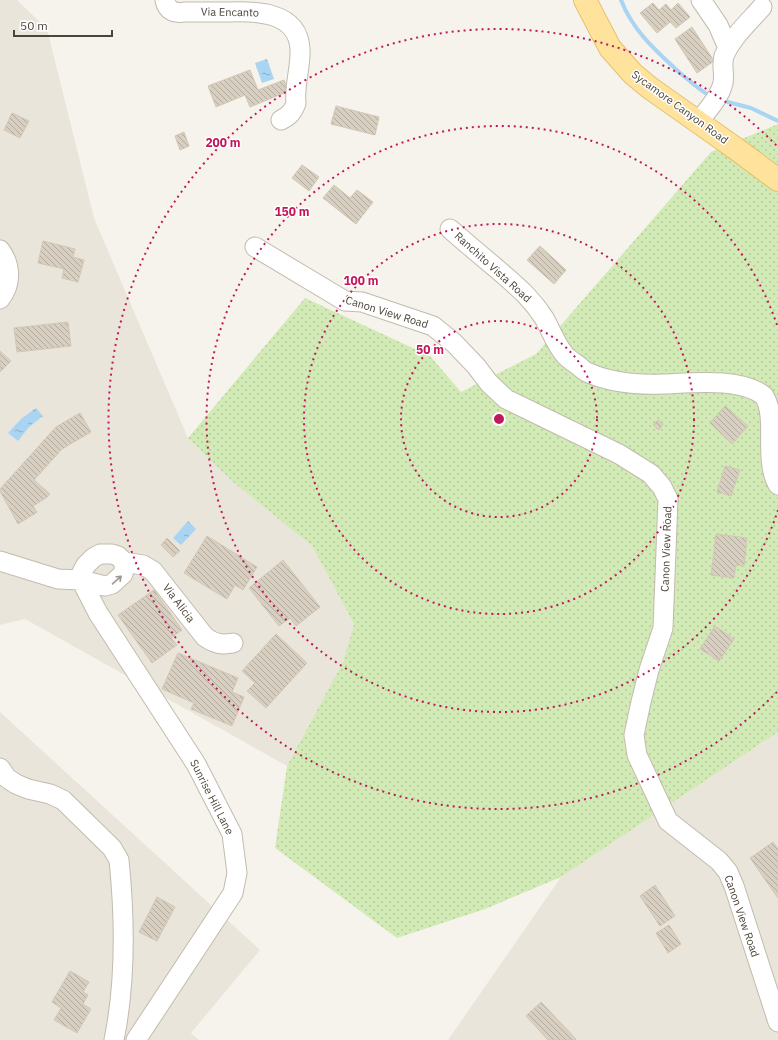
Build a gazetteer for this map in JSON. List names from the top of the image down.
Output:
{
  "streets": {
    "main road": ["Sycamore Canyon Road"],
    "street": [
      "Via Encanto",
      "Ranchito Vista Road",
      "Canon View Road",
      "Via Alicia",
      "Sunrise Hill Lane"
    ]
  },
  "crossings": [
    ["Via Alicia", "Sunrise Hill Lane"]
  ],
  "scale_bar": "50 m",
  "rings": [
    "200 m",
    "150 m",
    "100 m",
    "50 m"
  ]
}
